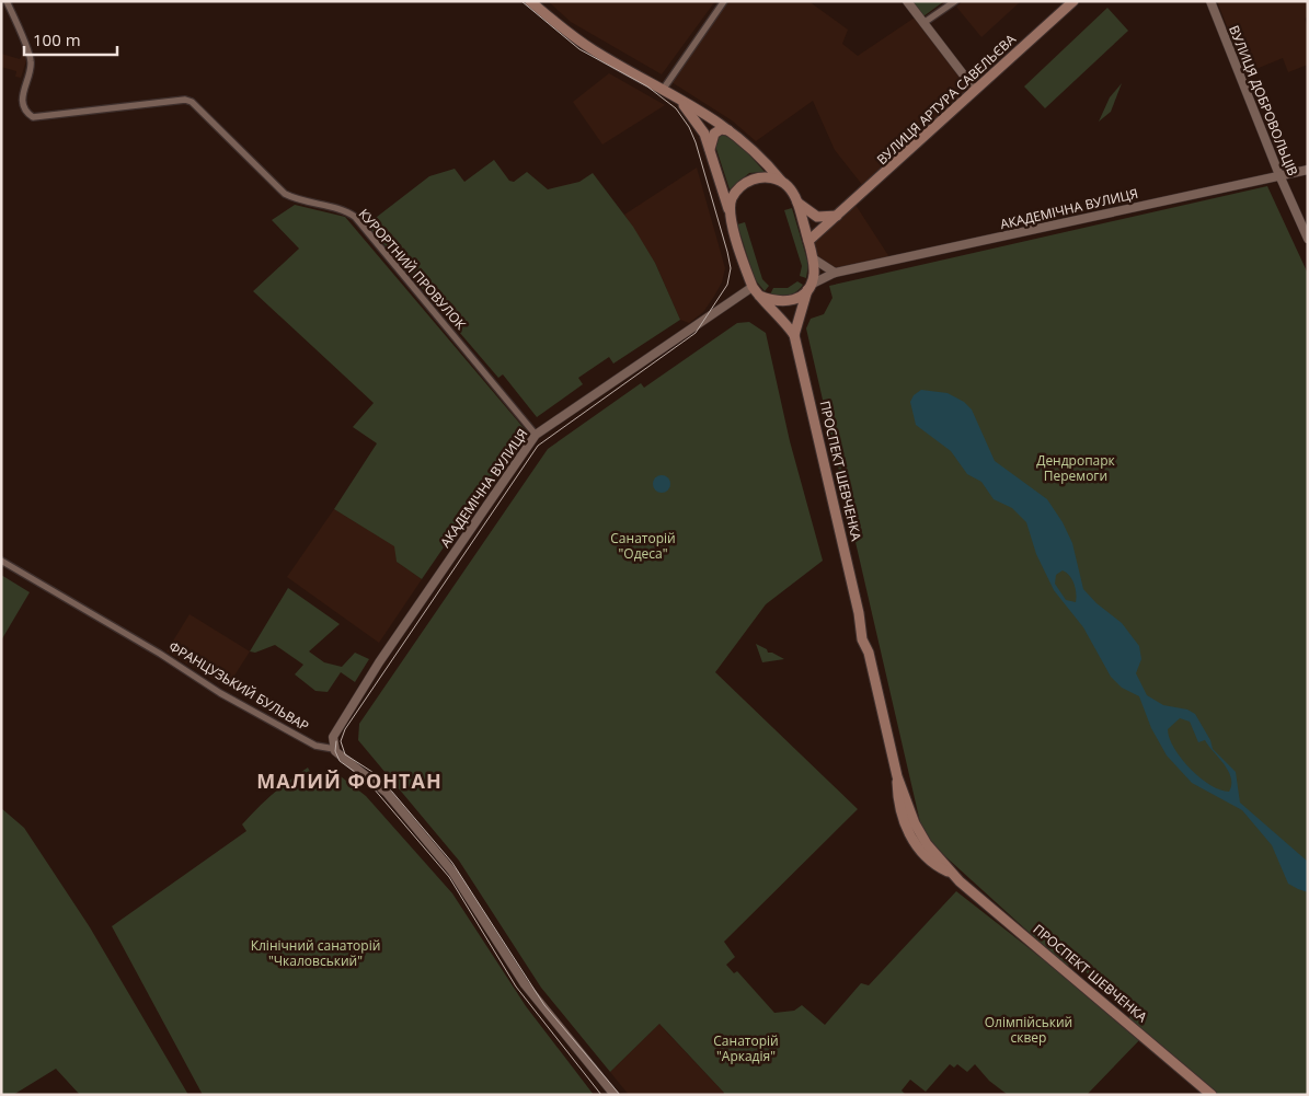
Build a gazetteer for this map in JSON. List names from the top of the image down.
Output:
{
  "streets": {
    "main road": ["ВУЛИЦЯ АРТУРА САВЕЛЬЄВА", "ПРОСПЕКТ ШЕВЧЕНКА"],
    "street": [
      "ВУЛИЦЯ ДОБРОВОЛЬЦІВ",
      "АКАДЕМІЧНА ВУЛИЦЯ",
      "КУРОРТНИЙ ПРОВУЛОК",
      "ФРАНЦУЗЬКИЙ БУЛЬВАР"
    ]
  },
  "crossings": [
    ["ВУЛИЦЯ АРТУРА САВЕЛЬЄВА", "ПРОСПЕКТ ШЕВЧЕНКА"],
    ["ВУЛИЦЯ ДОБРОВОЛЬЦІВ", "АКАДЕМІЧНА ВУЛИЦЯ"],
    ["АКАДЕМІЧНА ВУЛИЦЯ", "КУРОРТНИЙ ПРОВУЛОК"],
    ["АКАДЕМІЧНА ВУЛИЦЯ", "ПРОСПЕКТ ШЕВЧЕНКА"],
    ["АКАДЕМІЧНА ВУЛИЦЯ", "ФРАНЦУЗЬКИЙ БУЛЬВАР"]
  ],
  "districts": ["МАЛИЙ ФОНТАН"],
  "parks": [
    "Дендропарк Перемоги",
    "Санаторій \"Одеса\"",
    "Клінічний санаторій \"Чкаловський\"",
    "Олімпійський сквер",
    "Санаторій \"Аркадія\""
  ],
  "scale_bar": "100 m"
}
